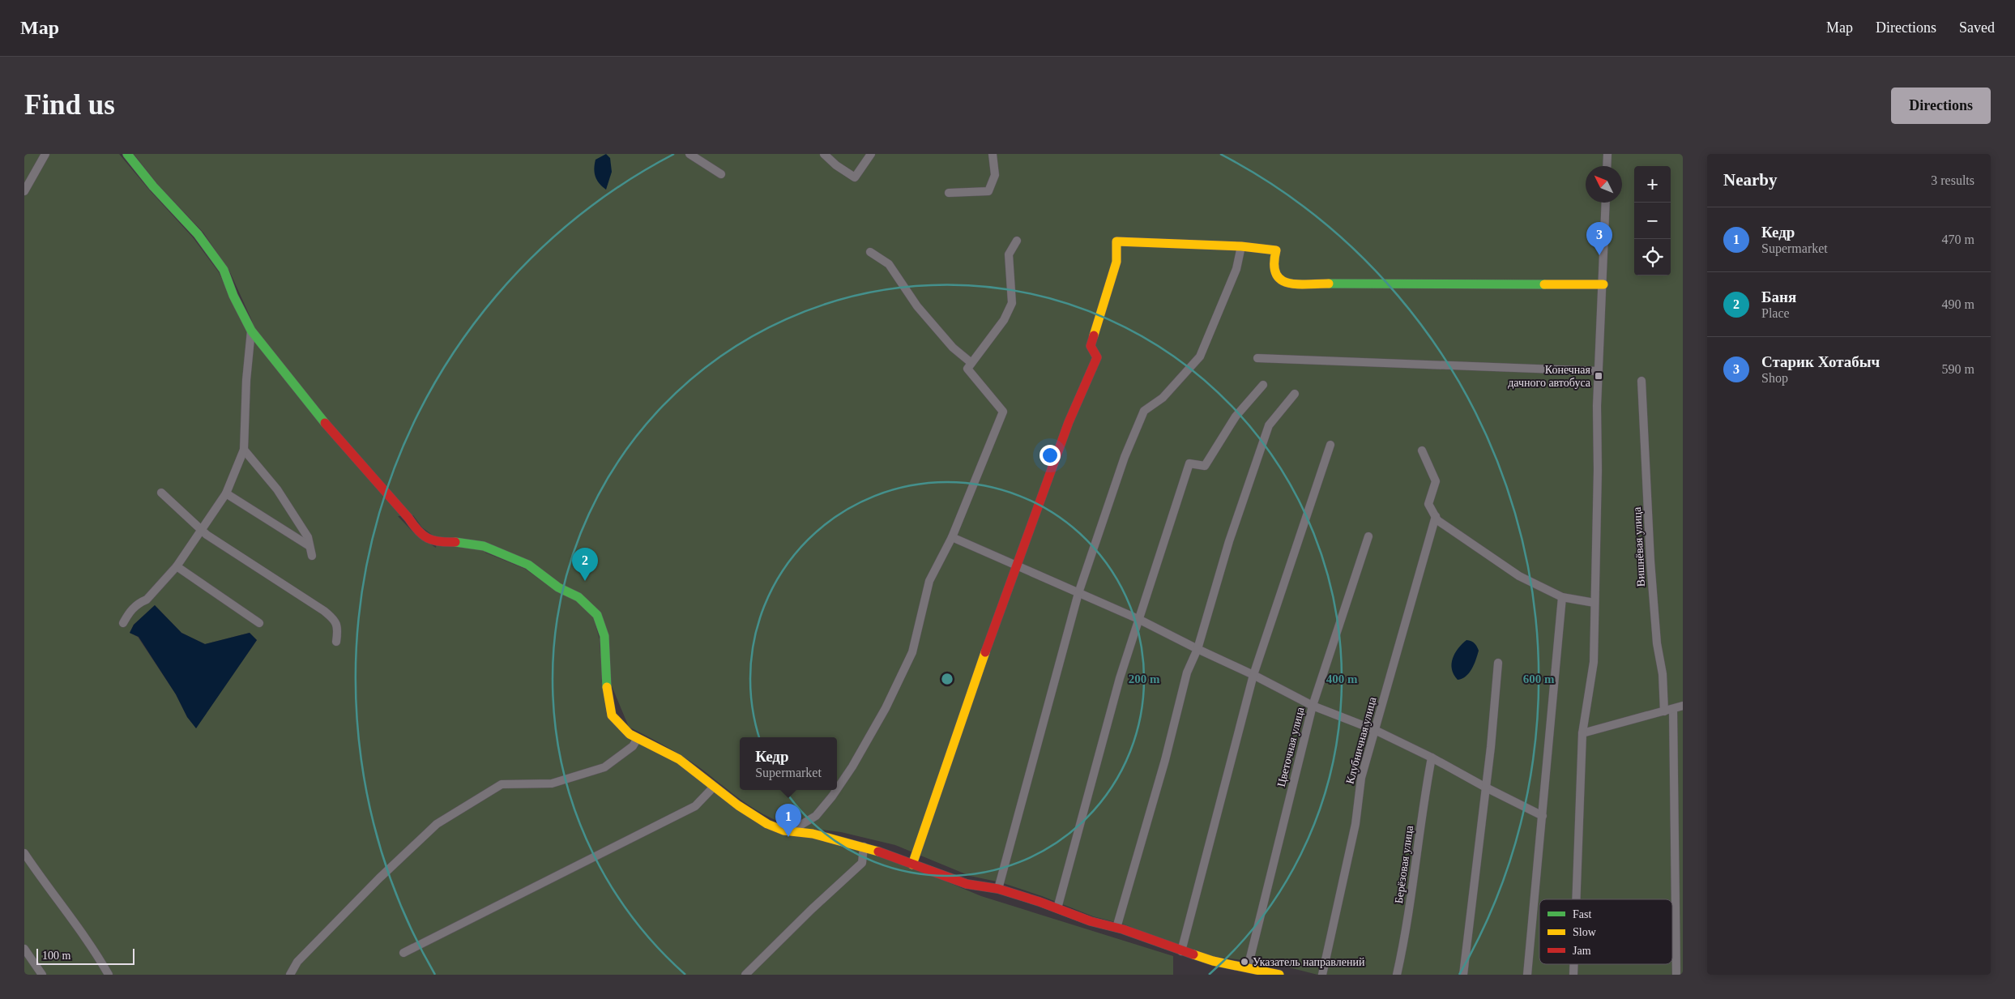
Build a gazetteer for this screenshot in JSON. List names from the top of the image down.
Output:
{
  "streets": {
    "street": [
      "Вишнёвая улица",
      "Клубничная улица",
      "Цветочная улица",
      "Берёзовая улица"
    ]
  },
  "places": {
    "transit": ["Конечная дачного автобуса"],
    "other": ["Указатель направлений"]
  },
  "legend": ["Fast", "Slow", "Jam"],
  "scale_bar": "100 m",
  "north": "top left",
  "page": {
    "header": "Map",
    "nav": ["Map", "Directions", "Saved"],
    "buttons": "Directions",
    "title": "Find us",
    "heading": ["Nearby", "3 results"],
    "map_buttons": ["+", "−"],
    "list": [
      {
        "mark": "1",
        "name": "Кедр",
        "note": "Supermarket",
        "value": "470 m"
      },
      {
        "mark": "2",
        "name": "Баня",
        "note": "Place",
        "value": "490 m"
      },
      {
        "mark": "3",
        "name": "Старик Хотабыч",
        "note": "Shop",
        "value": "590 m"
      }
    ],
    "pins": ["3", "2", "1"],
    "popup": ["Кедр", "Supermarket"],
    "scale": "100 m"
  },
  "rings": ["200 m", "400 m", "600 m"]
}
